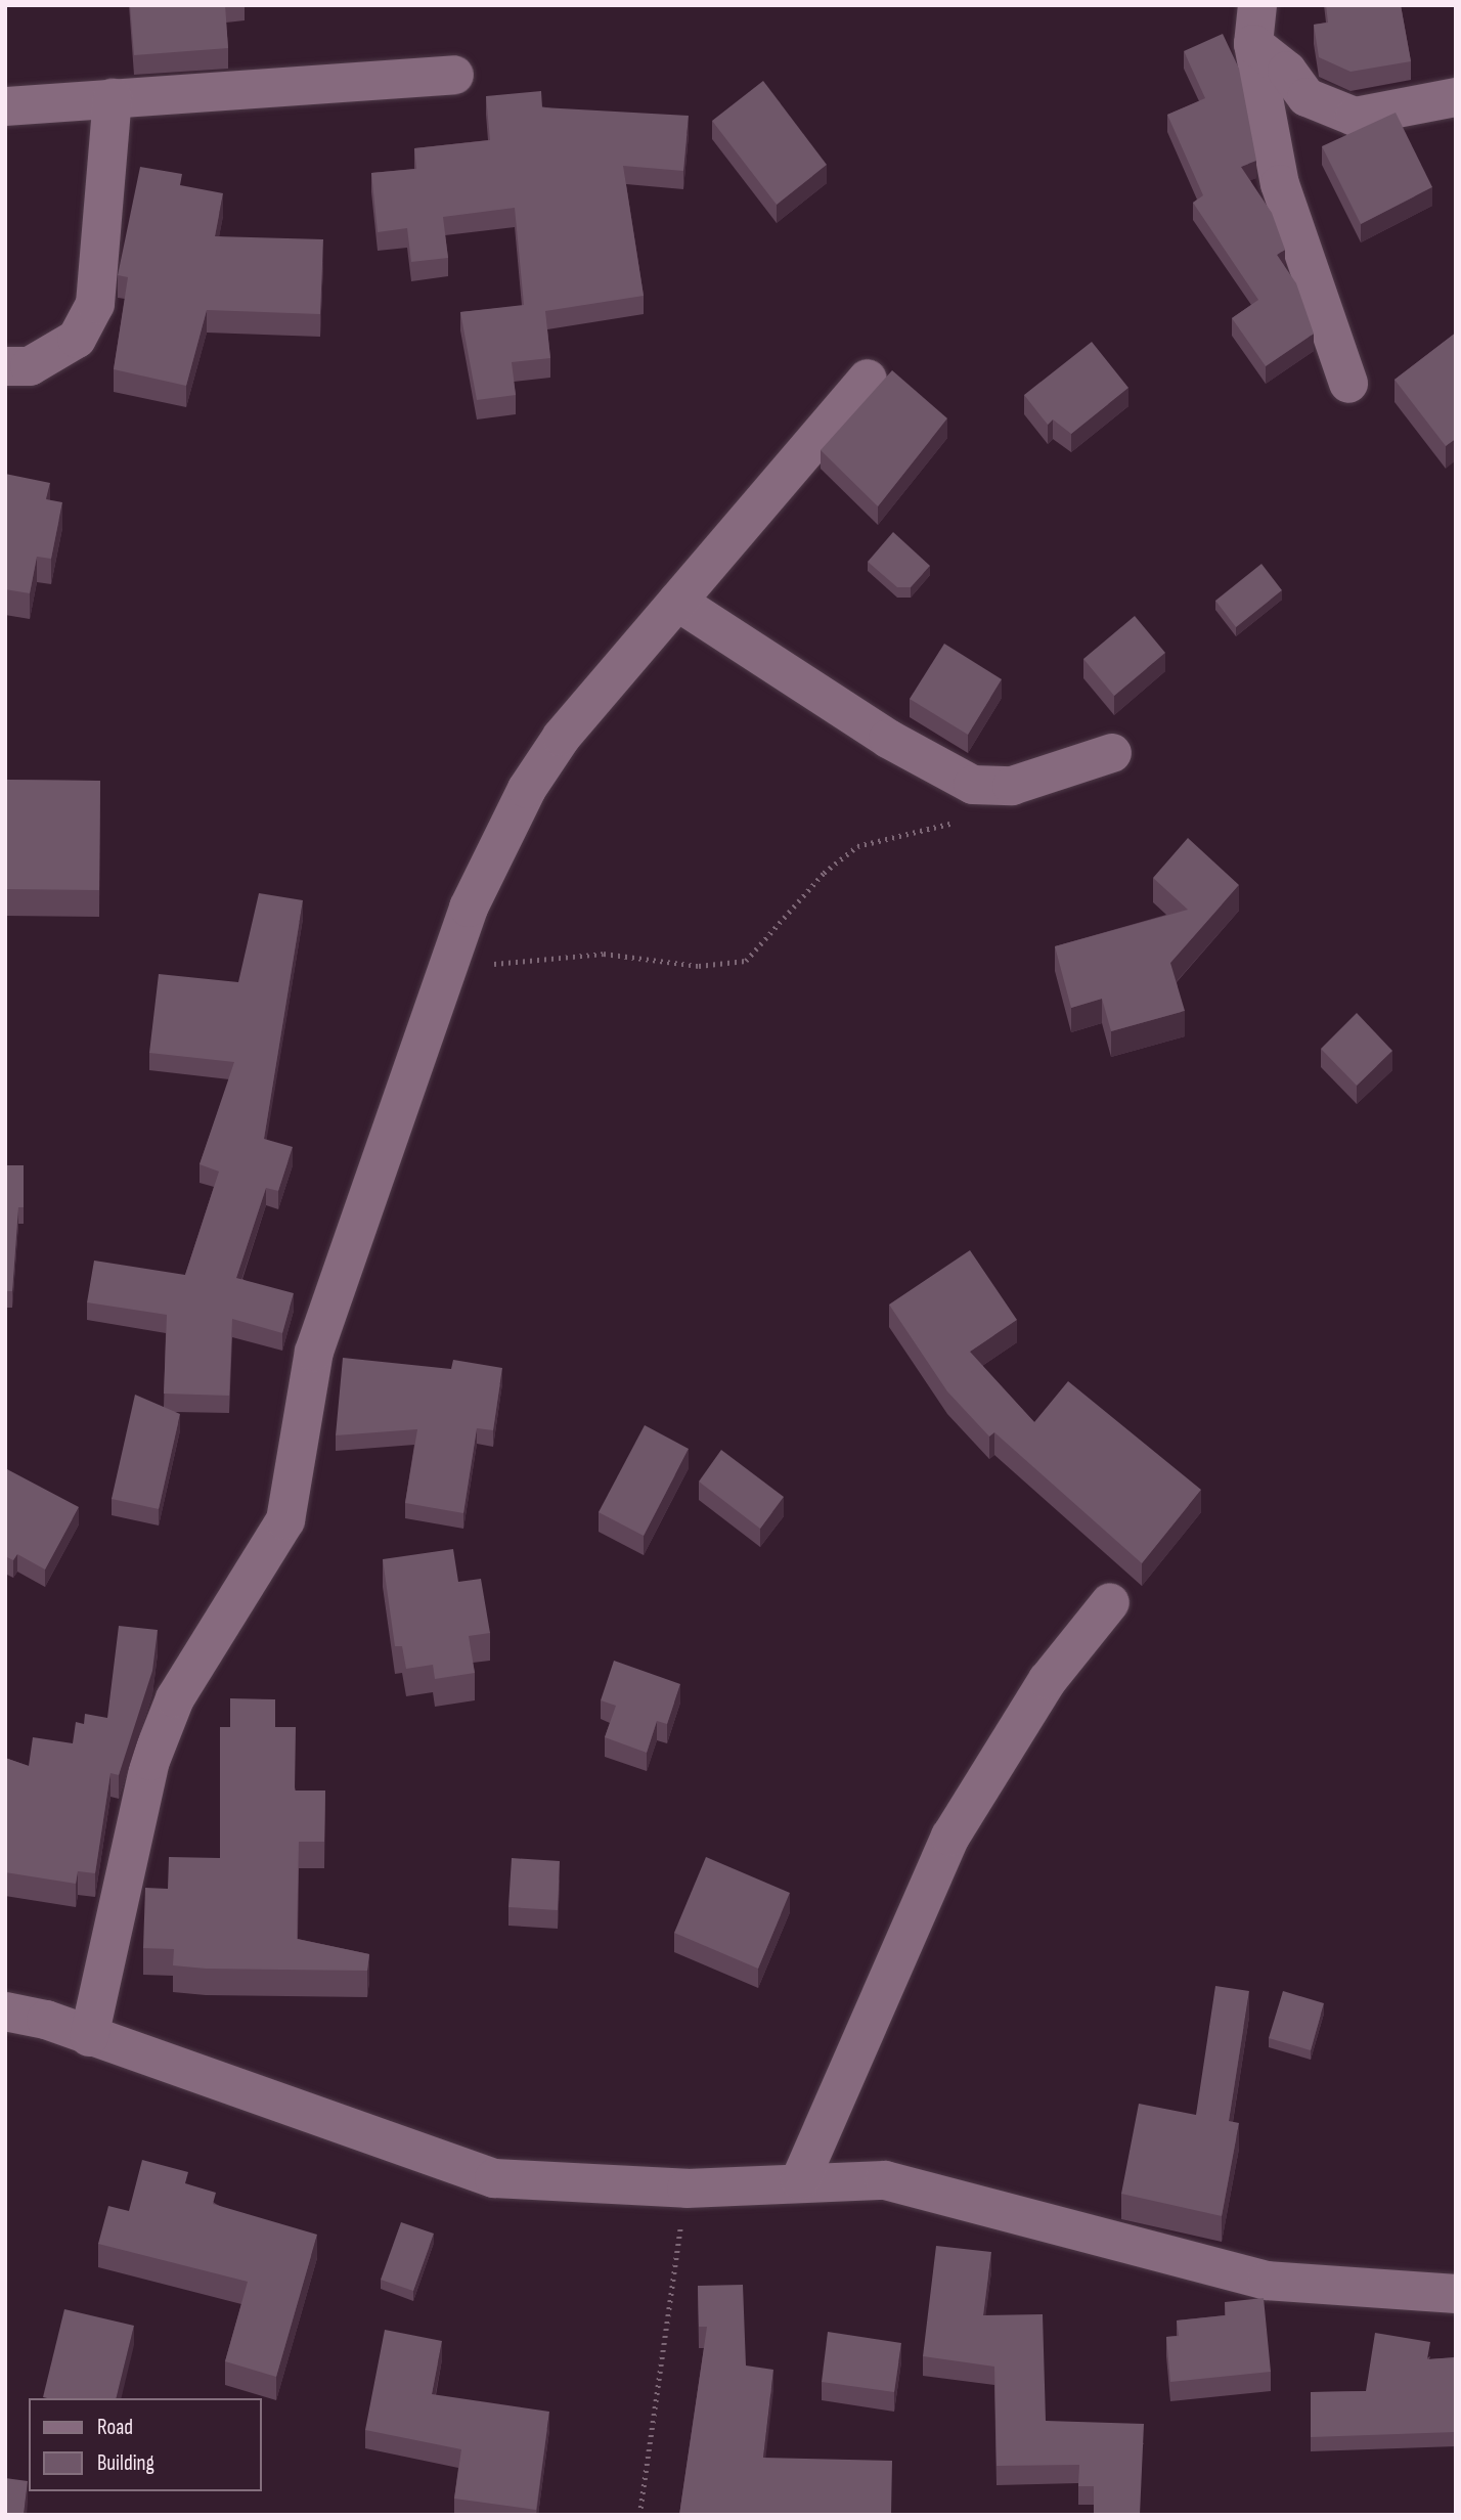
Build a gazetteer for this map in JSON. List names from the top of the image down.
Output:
{
  "legend": ["Road", "Building"]
}
